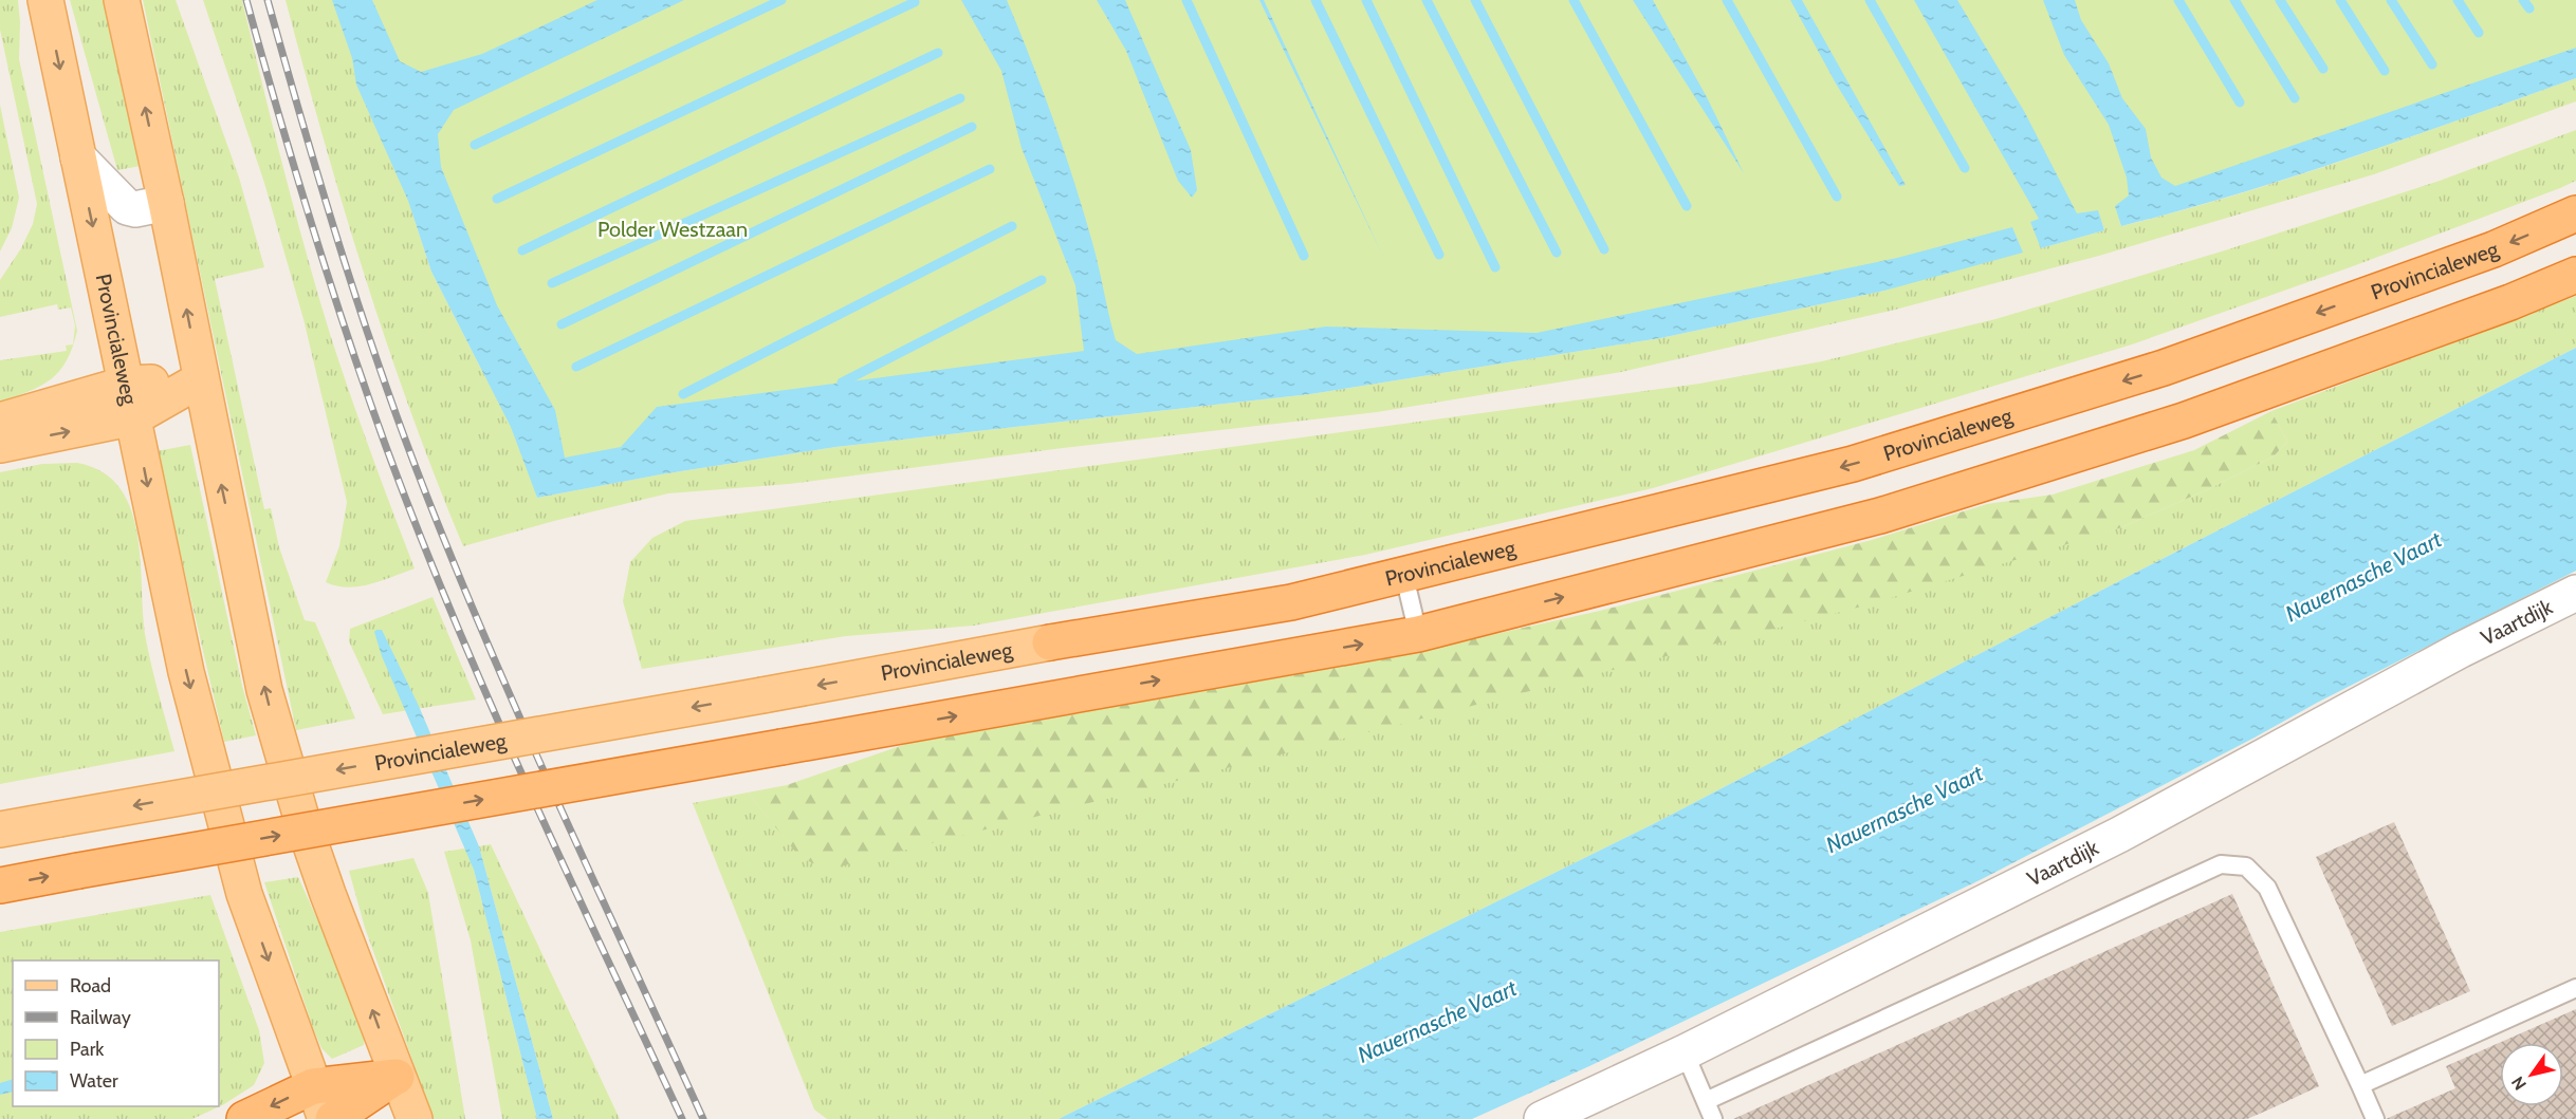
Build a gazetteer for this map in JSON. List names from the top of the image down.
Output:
{
  "streets": {
    "highway": ["Provincialeweg"],
    "street": ["Vaartdijk"]
  },
  "water": ["Nauernasche Vaart"],
  "parks": ["Polder Westzaan"],
  "legend": [
    "Road",
    "Railway",
    "Park",
    "Water"
  ],
  "north": "bottom left"
}
